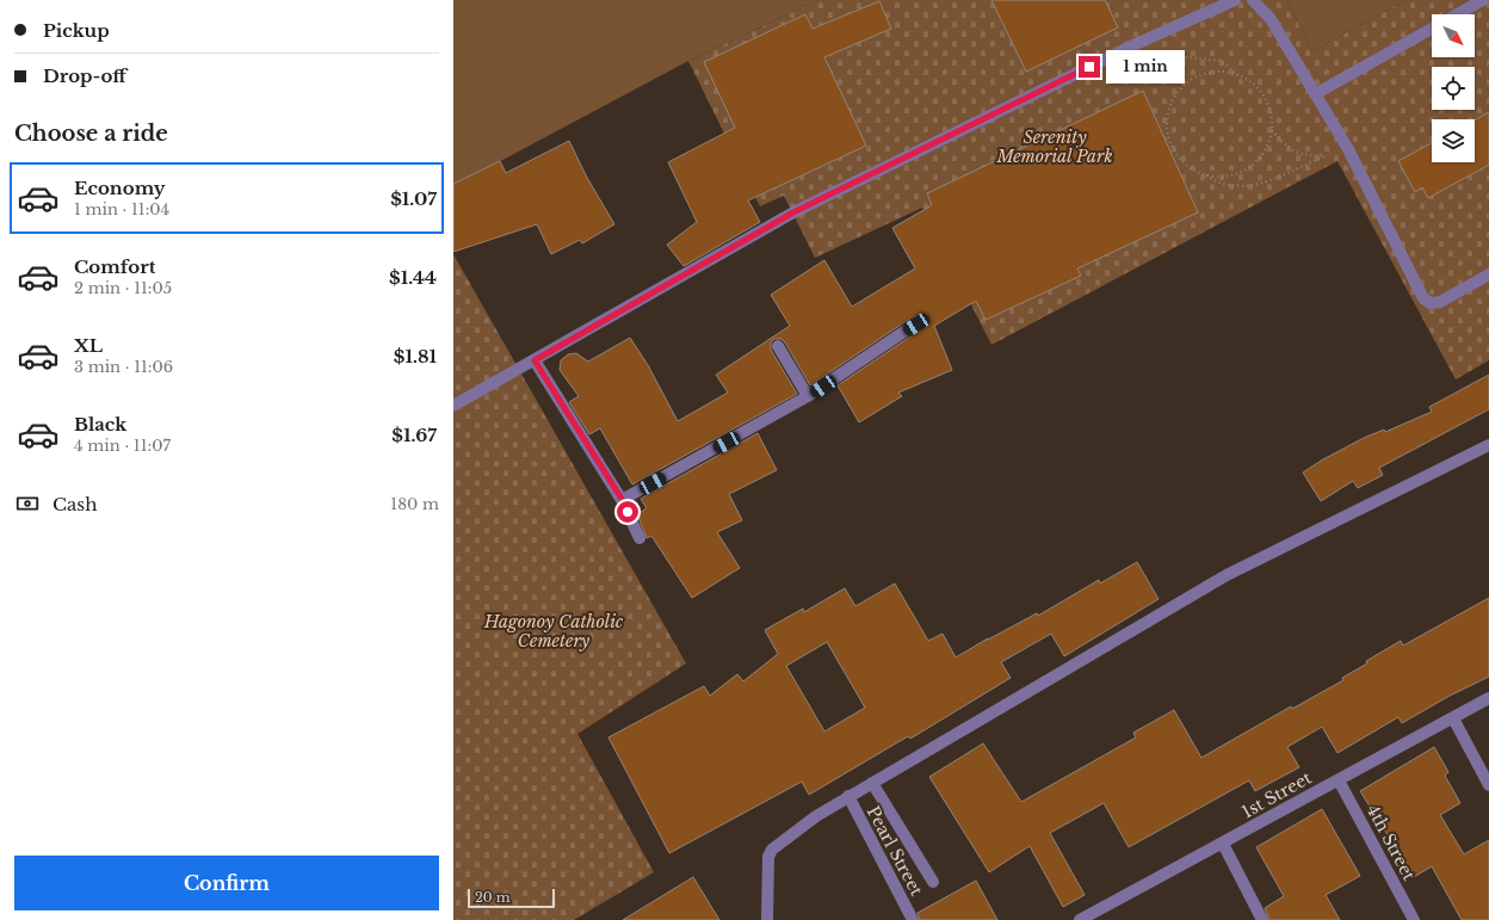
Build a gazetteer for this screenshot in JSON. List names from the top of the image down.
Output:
{
  "streets": {
    "street": ["1st Street", "4th Street", "Pearl Street"]
  },
  "crossings": [
    ["1st Street", "4th Street"]
  ],
  "parks": ["Serenity Memorial Park", "Hagonoy Catholic Cemetery"],
  "scale_bar": "20 m",
  "north": "bottom right",
  "page": {
    "banner": ["Pickup", "Drop-off"],
    "bubble": "1 min",
    "heading": "Choose a ride",
    "list": [
      {
        "name": "Economy",
        "note": "1 min · 11:04",
        "value": "$1.07"
      },
      {
        "name": "Comfort",
        "note": "2 min · 11:05",
        "value": "$1.44"
      },
      {
        "name": "XL",
        "note": "3 min · 11:06",
        "value": "$1.81"
      },
      {
        "name": "Black",
        "note": "4 min · 11:07",
        "value": "$1.67"
      }
    ],
    "pay": ["Cash", "180 m"],
    "buttons": "Confirm",
    "scale": "20 m"
  }
}
